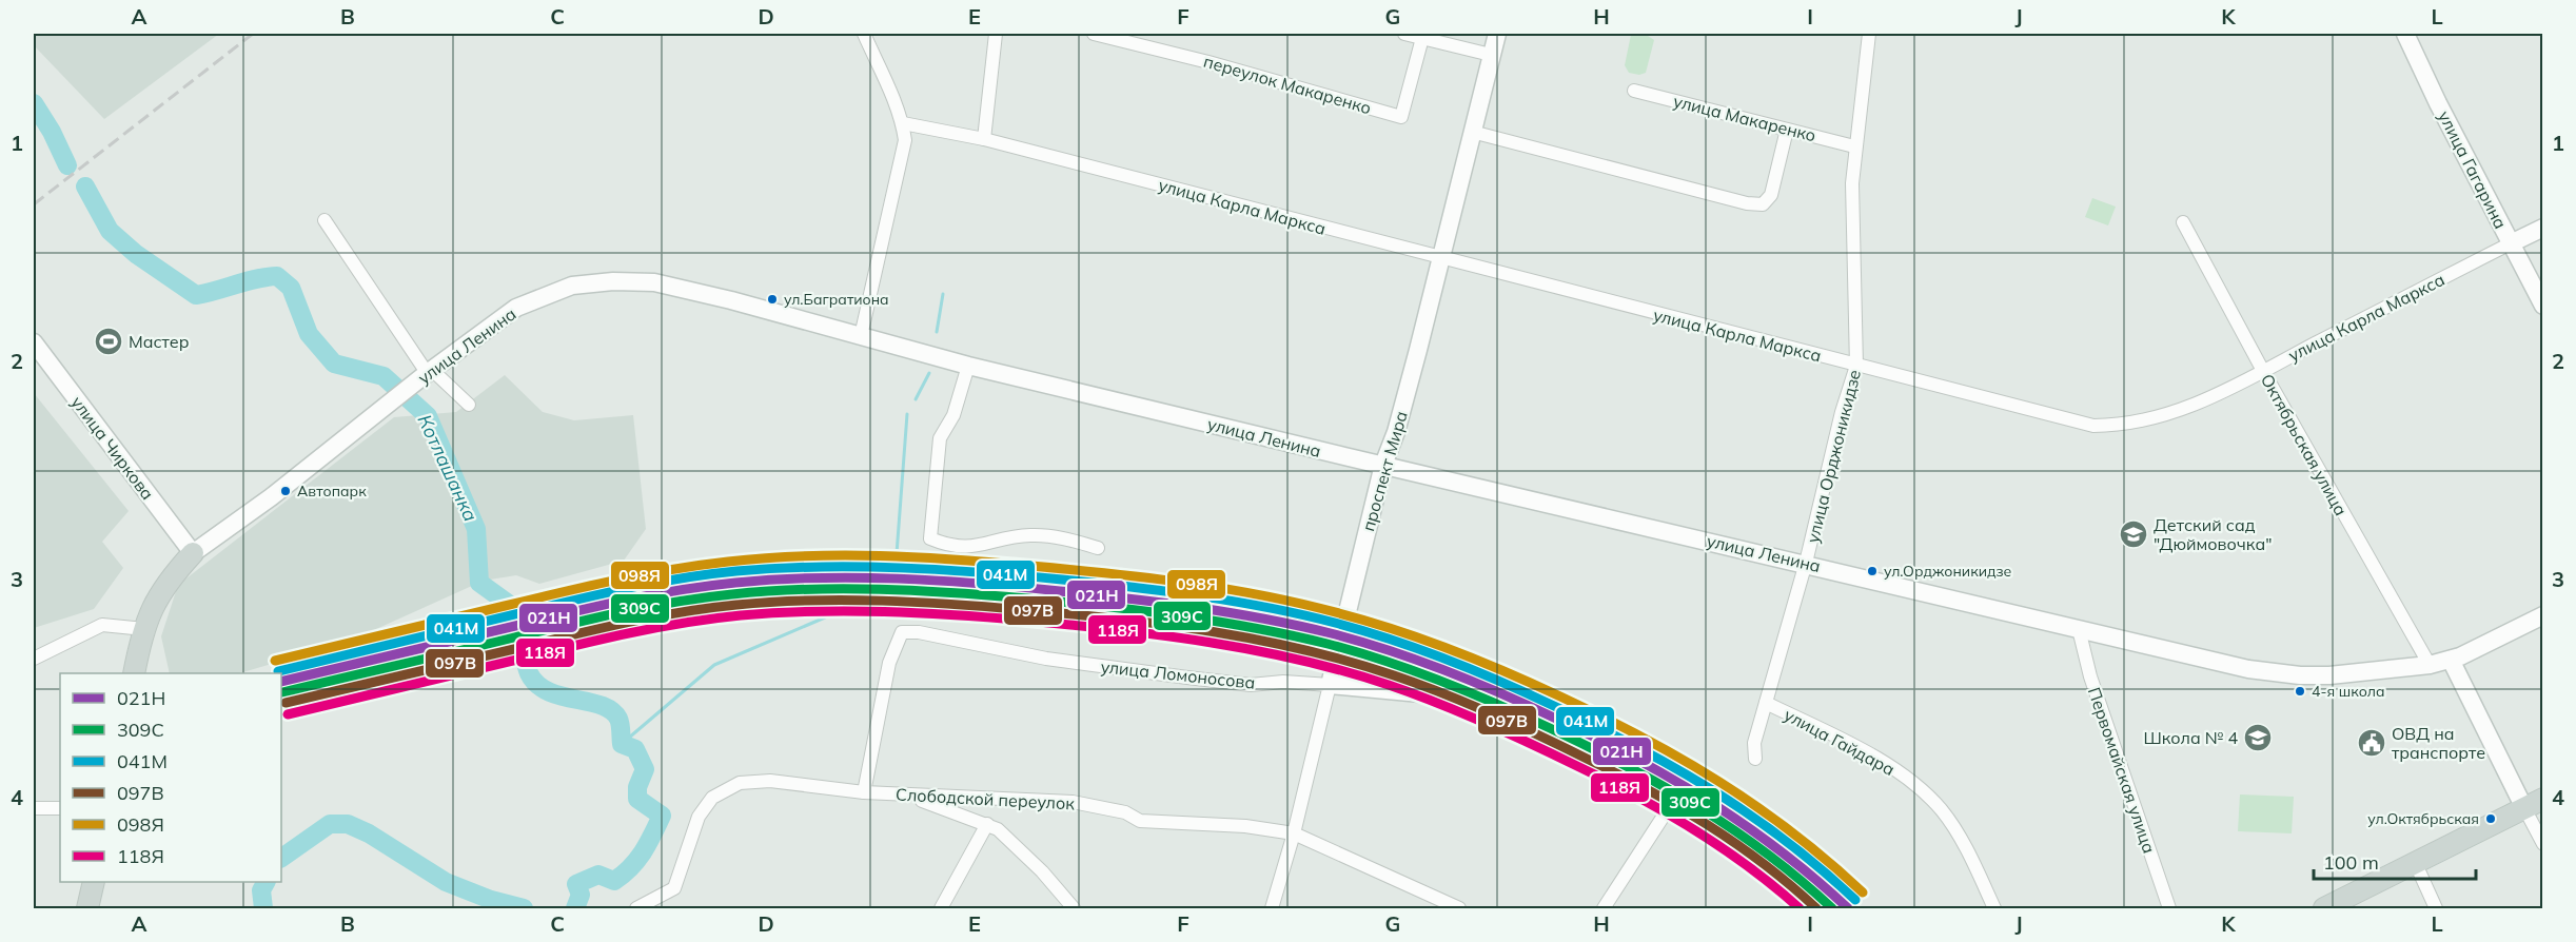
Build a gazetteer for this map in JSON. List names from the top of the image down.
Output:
{
  "streets": {
    "main road": [
      "улица Гагарина",
      "улица Карла Маркса",
      "улица Ленина",
      "улица Чиркова",
      "проспект Мира",
      "улица Ломоносова"
    ],
    "street": [
      "переулок Макаренко",
      "улица Макаренко",
      "Октябрьская улица",
      "улица Орджоникидзе",
      "улица Гайдара",
      "Первомайская улица",
      "Слободской переулок"
    ]
  },
  "crossings": [
    ["улица Макаренко", "улица Орджоникидзе"],
    ["улица Гагарина", "улица Карла Маркса"],
    ["улица Карла Маркса", "Октябрьская улица"],
    ["улица Карла Маркса", "улица Орджоникидзе"],
    ["улица Карла Маркса", "проспект Мира"],
    ["улица Ленина", "Октябрьская улица"],
    ["улица Ленина", "улица Чиркова"],
    ["улица Ленина", "улица Орджоникидзе"],
    ["улица Ленина", "проспект Мира"],
    ["улица Ленина", "Первомайская улица"],
    ["улица Орджоникидзе", "улица Гайдара"],
    ["проспект Мира", "улица Ломоносова"],
    ["проспект Мира", "Слободской переулок"],
    ["улица Ломоносова", "Слободской переулок"]
  ],
  "water": ["Котлашанка"],
  "places": {
    "other": [
      "ул.Багратиона",
      "Автопарк",
      "ул.Орджоникидзе",
      "4-я школа",
      "ул.Октябрьская"
    ],
    "sports": ["Мастер"],
    "school or university": ["Детский сад \"Дюймовочка\"", "Школа № 4"],
    "public building": ["ОВД на транспорте"]
  },
  "lines": [
    "transit line 098Я",
    "transit line 041М",
    "transit line 021Н",
    "transit line 309С",
    "transit line 097В",
    "transit line 118Я"
  ],
  "legend": [
    "021Н",
    "309С",
    "041М",
    "097В",
    "098Я",
    "118Я"
  ],
  "scale_bar": "100 m",
  "grid": {
    "columns": [
      "A",
      "B",
      "C",
      "D",
      "E",
      "F",
      "G",
      "H",
      "I",
      "J",
      "K",
      "L"
    ],
    "rows": [
      "1",
      "2",
      "3",
      "4"
    ]
  }
}
